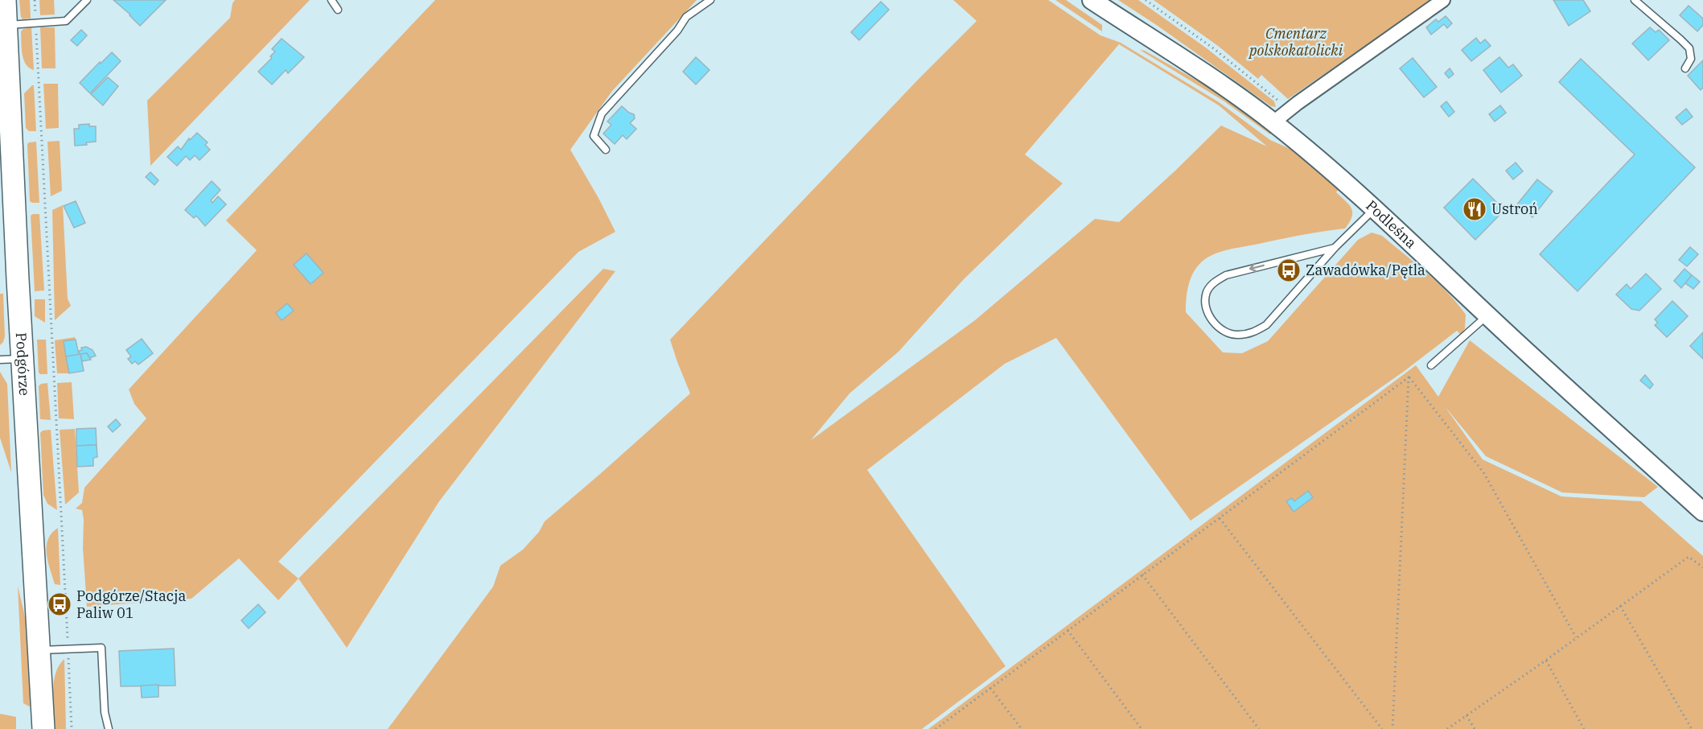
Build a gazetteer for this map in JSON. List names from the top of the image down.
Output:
{
  "streets": {
    "highway": ["Podgórze"],
    "main road": ["Podleśna"]
  },
  "parks": ["Cmentarz polskokatolicki"],
  "places": {
    "restaurant": ["Ustroń"],
    "bus stop": ["Zawadówka/Pętla", "Podgórze/Stacja Paliw 01"]
  }
}
